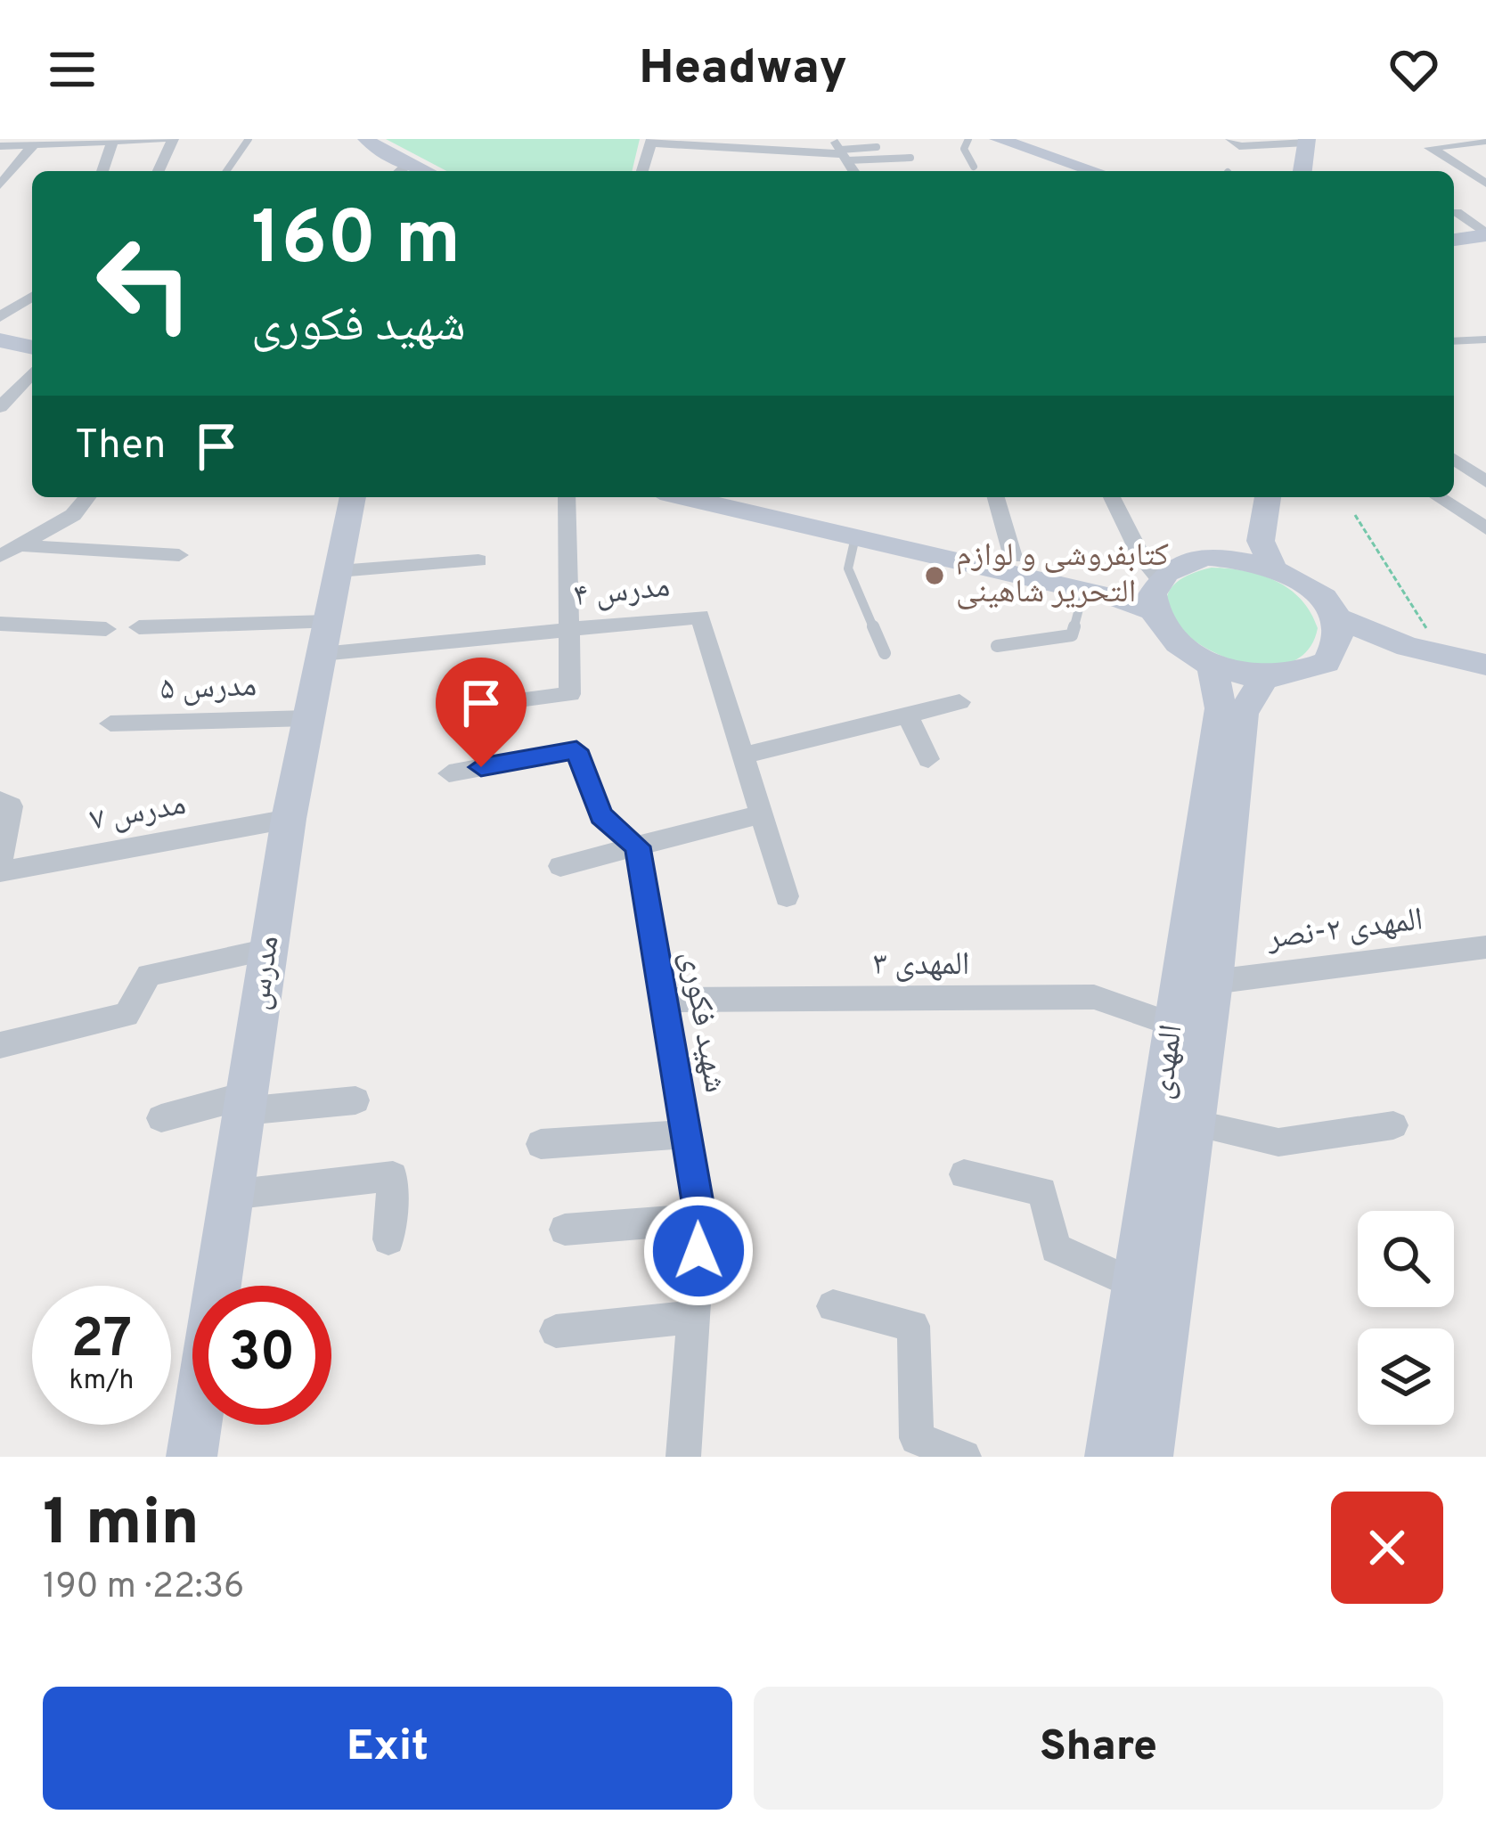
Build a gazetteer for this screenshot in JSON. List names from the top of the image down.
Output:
{
  "streets": {
    "main road": ["مدرس", "المهدی"],
    "street": [
      "مدرس ۴",
      "مدرس ۵",
      "مدرس ۷",
      "المهدی ۲-نصر",
      "المهدی ۳",
      "شهید فکوری"
    ]
  },
  "crossings": [
    ["مدرس ۴", "مدرس"],
    ["مدرس ۵", "مدرس"],
    ["مدرس ۷", "مدرس"],
    ["المهدی ۲-نصر", "المهدی"],
    ["المهدی ۳", "شهید فکوری"],
    ["المهدی ۳", "المهدی"]
  ],
  "places": ["کتابفروشی و لوازم التحریر شاهینی"],
  "page": {
    "header": "Headway",
    "turn": ["160 m", "شهید فکوری"],
    "then": "Then",
    "speed": "27 km/h",
    "limit": "30",
    "heading": ["1 min", "190 m · 22:36"],
    "buttons": ["Exit", "Share"]
  }
}
